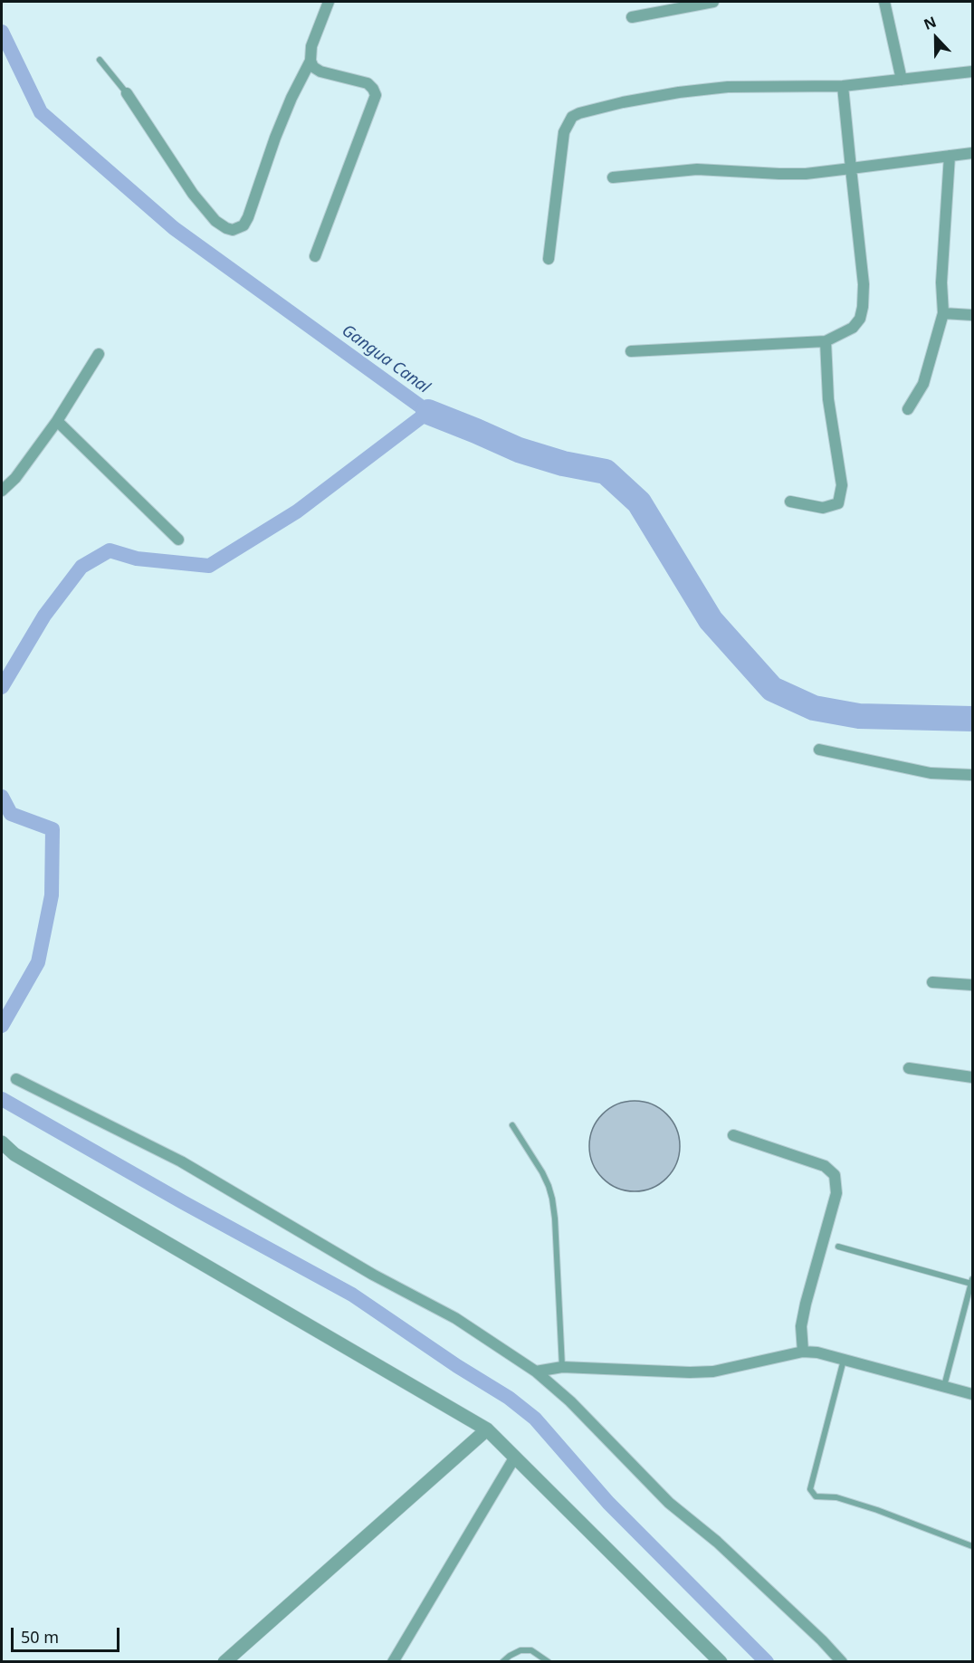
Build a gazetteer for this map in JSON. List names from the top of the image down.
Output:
{
  "water": ["Gangua Canal"],
  "scale_bar": "50 m",
  "north": "top"
}
